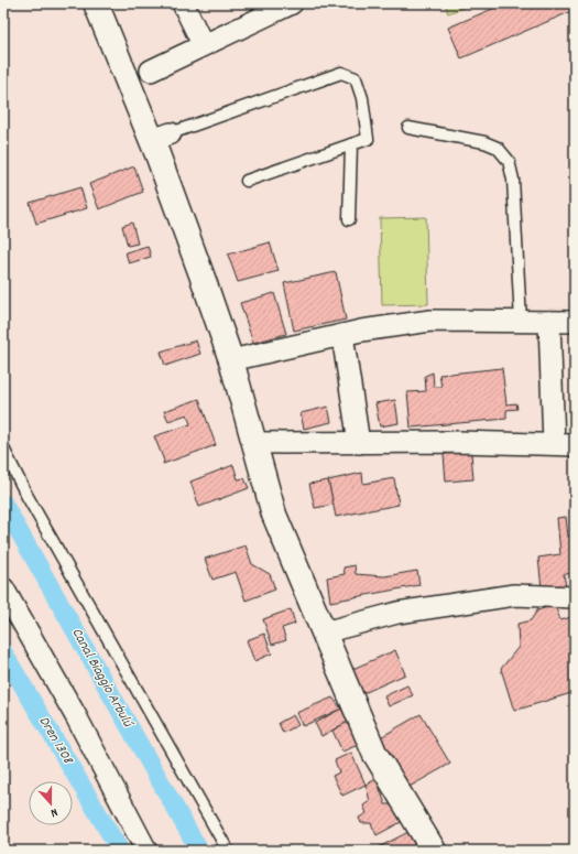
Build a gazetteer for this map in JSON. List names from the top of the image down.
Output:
{
  "water": ["Canal Biaggio Arbulú", "Dren 1308"],
  "north": "bottom"
}
